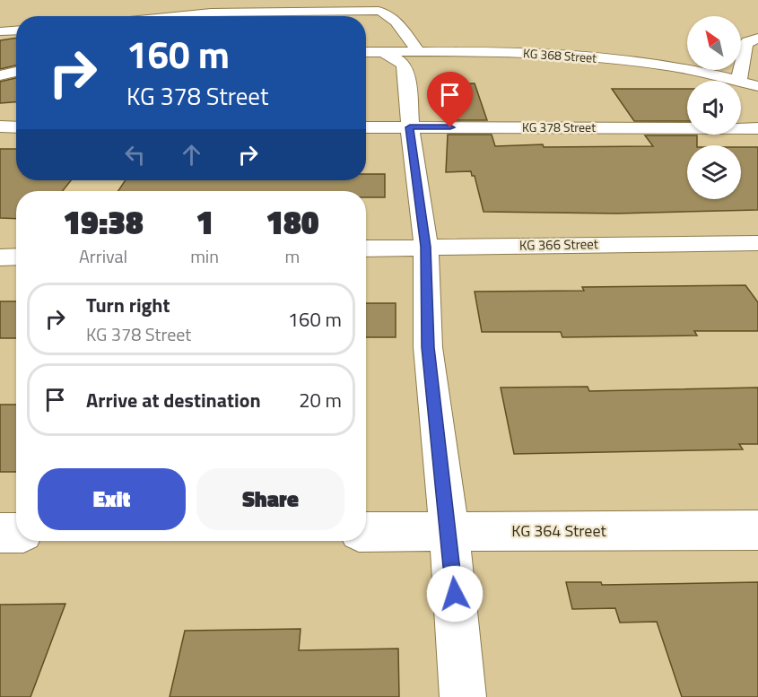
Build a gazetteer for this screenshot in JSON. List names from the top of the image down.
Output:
{
  "streets": {
    "street": [
      "KG 368 Street",
      "KG 378 Street",
      "KG 366 Street",
      "KG 364 Street"
    ]
  },
  "north": "top left",
  "page": {
    "turn": ["160 m", "KG 378 Street"],
    "eta": [
      "19:38",
      "Arrival",
      "1",
      "min",
      "180",
      "m"
    ],
    "list": [
      {
        "name": "Turn right",
        "note": "KG 378 Street",
        "value": "160 m"
      },
      {
        "name": "Arrive at destination",
        "value": "20 m"
      }
    ],
    "buttons": ["Exit", "Share"]
  }
}
